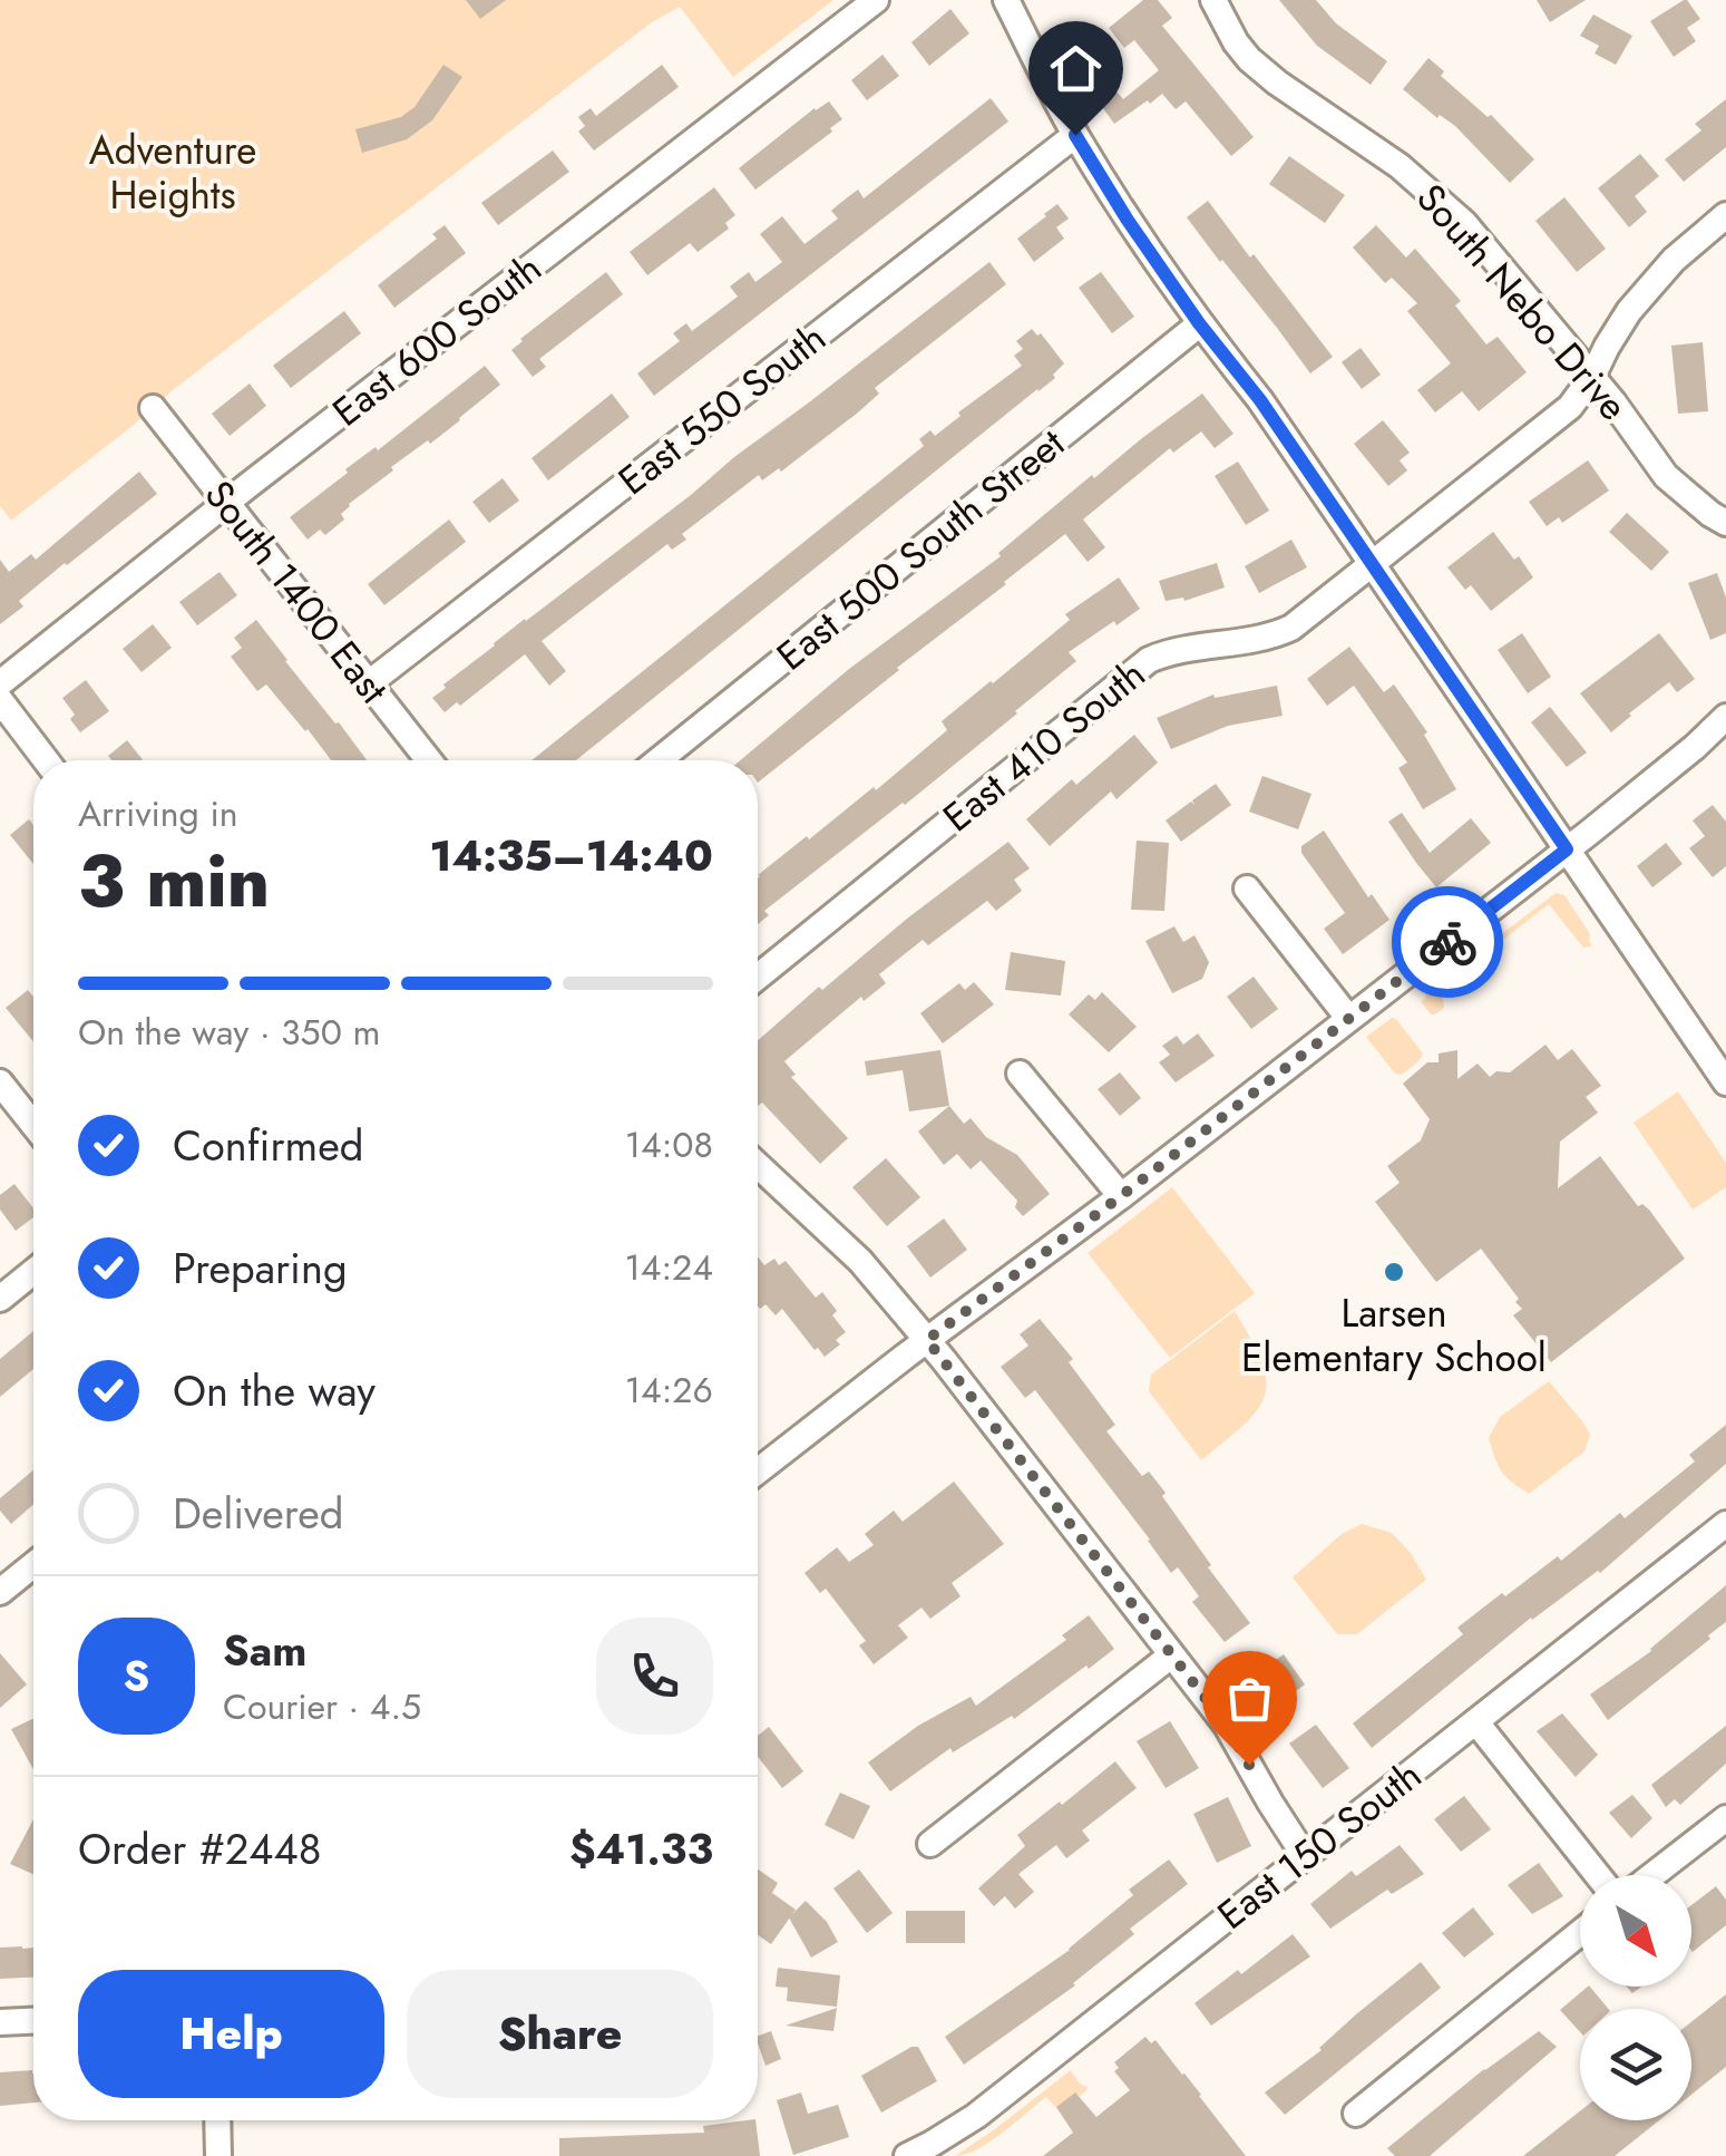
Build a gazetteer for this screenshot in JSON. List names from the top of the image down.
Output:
{
  "streets": {
    "street": [
      "South Nebo Drive",
      "East 600 South",
      "East 550 South",
      "East 500 South Street",
      "South 1400 East",
      "East 410 South",
      "East 150 South"
    ]
  },
  "crossings": [
    ["South Nebo Drive", "East 410 South"],
    ["East 600 South", "South 1400 East"],
    ["East 550 South", "South 1400 East"]
  ],
  "parks": ["Adventure Heights"],
  "places": ["Larsen Elementary School"],
  "north": "bottom right",
  "page": {
    "heading": ["3 min", "Arriving in", "14:35–14:40"],
    "panel": [
      "Sam",
      "Courier · 4.5",
      "Order #2448",
      "$41.33"
    ],
    "bar": "On the way · 350 m",
    "list": [
      ["Confirmed", "14:08"],
      ["Preparing", "14:24"],
      ["On the way", "14:26"],
      "Delivered"
    ],
    "round": "S",
    "buttons": ["Help", "Share"]
  }
}
